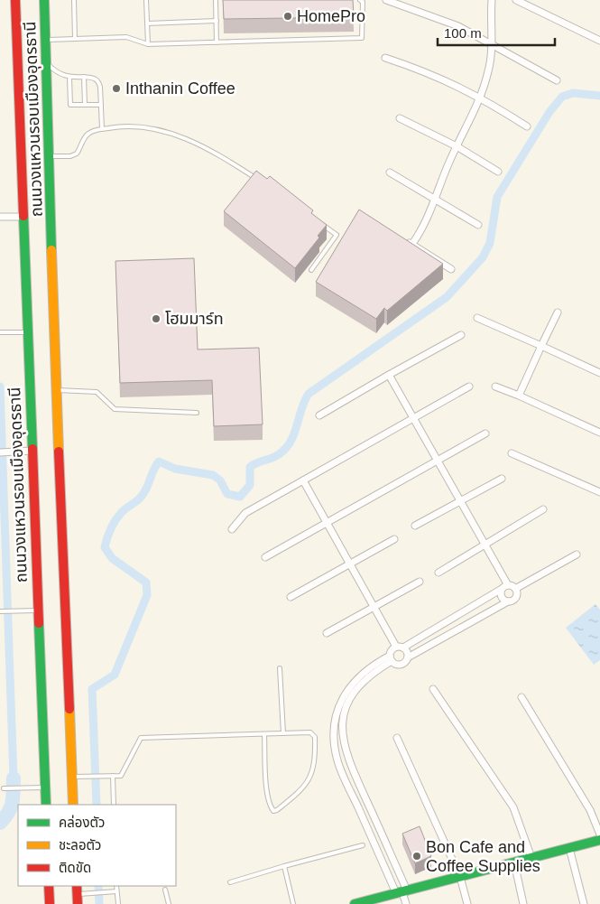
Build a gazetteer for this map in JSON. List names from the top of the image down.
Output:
{
  "streets": {
    "main road": ["ถนนวงแหวนรอบเมืองอุดรธานี"]
  },
  "places": [
    "HomePro",
    "Inthanin Coffee",
    "โฮมมาร์ท",
    "Bon Cafe and Coffee Supplies"
  ],
  "legend": ["คล่องตัว", "ชะลอตัว", "ติดขัด"],
  "scale_bar": "100 m"
}
